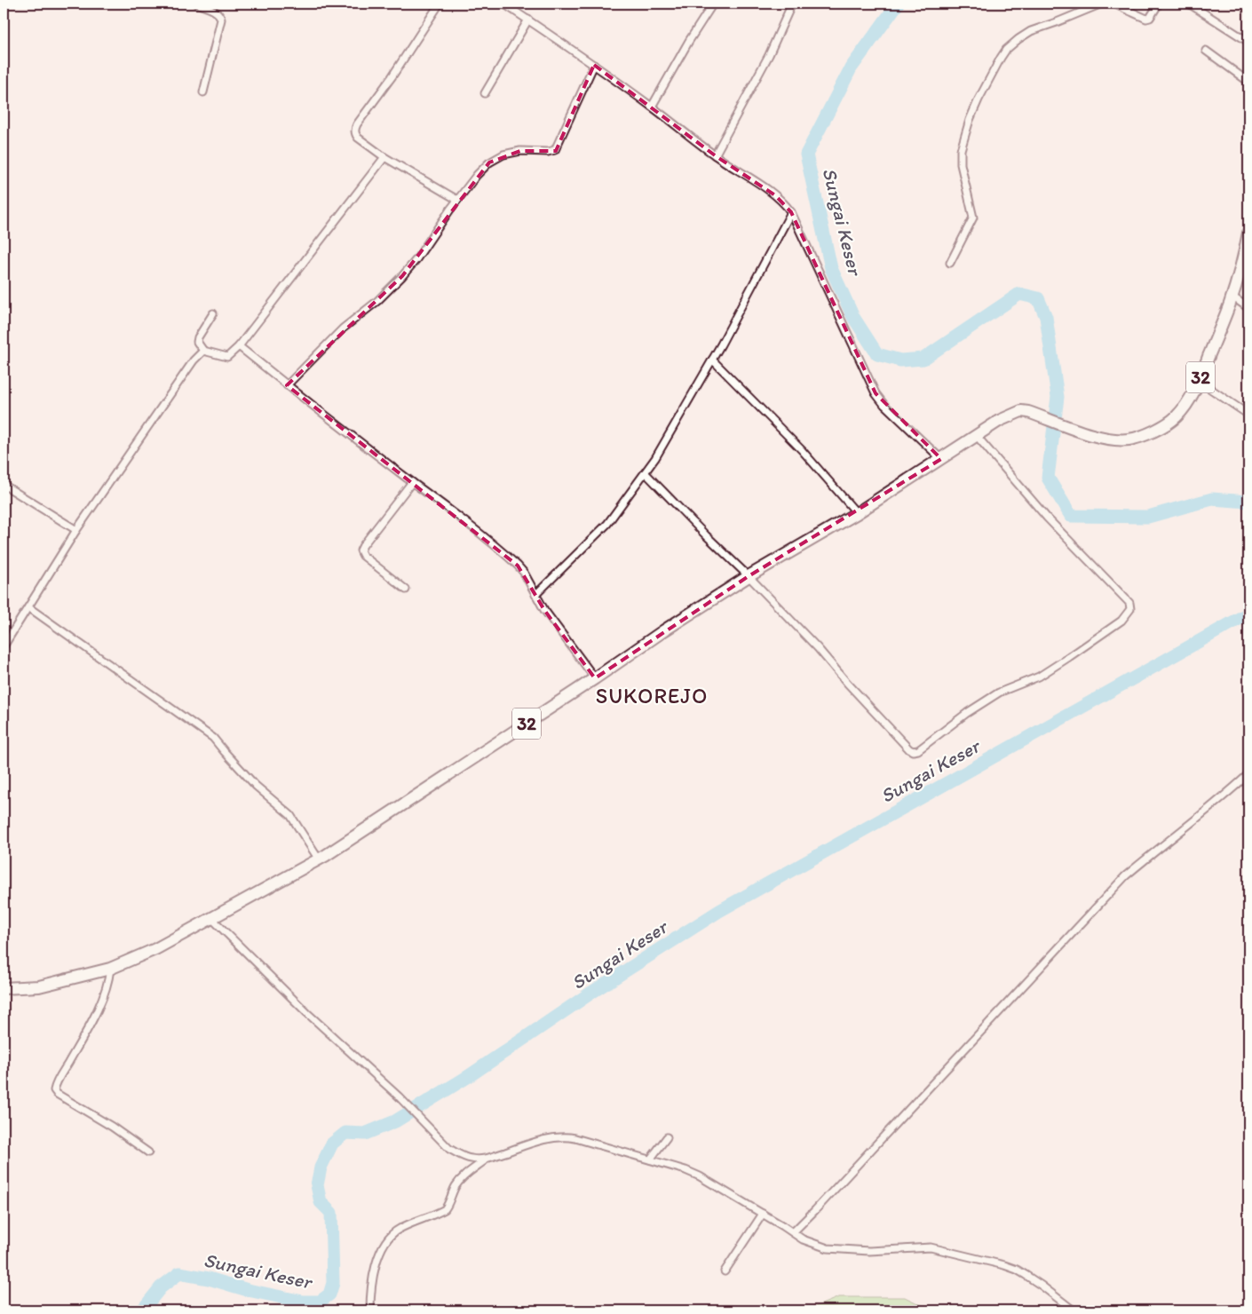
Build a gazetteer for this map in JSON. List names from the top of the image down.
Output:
{
  "streets": {
    "highway": ["32"]
  },
  "districts": ["SUKOREJO"],
  "water": ["Sungai Keser"]
}
